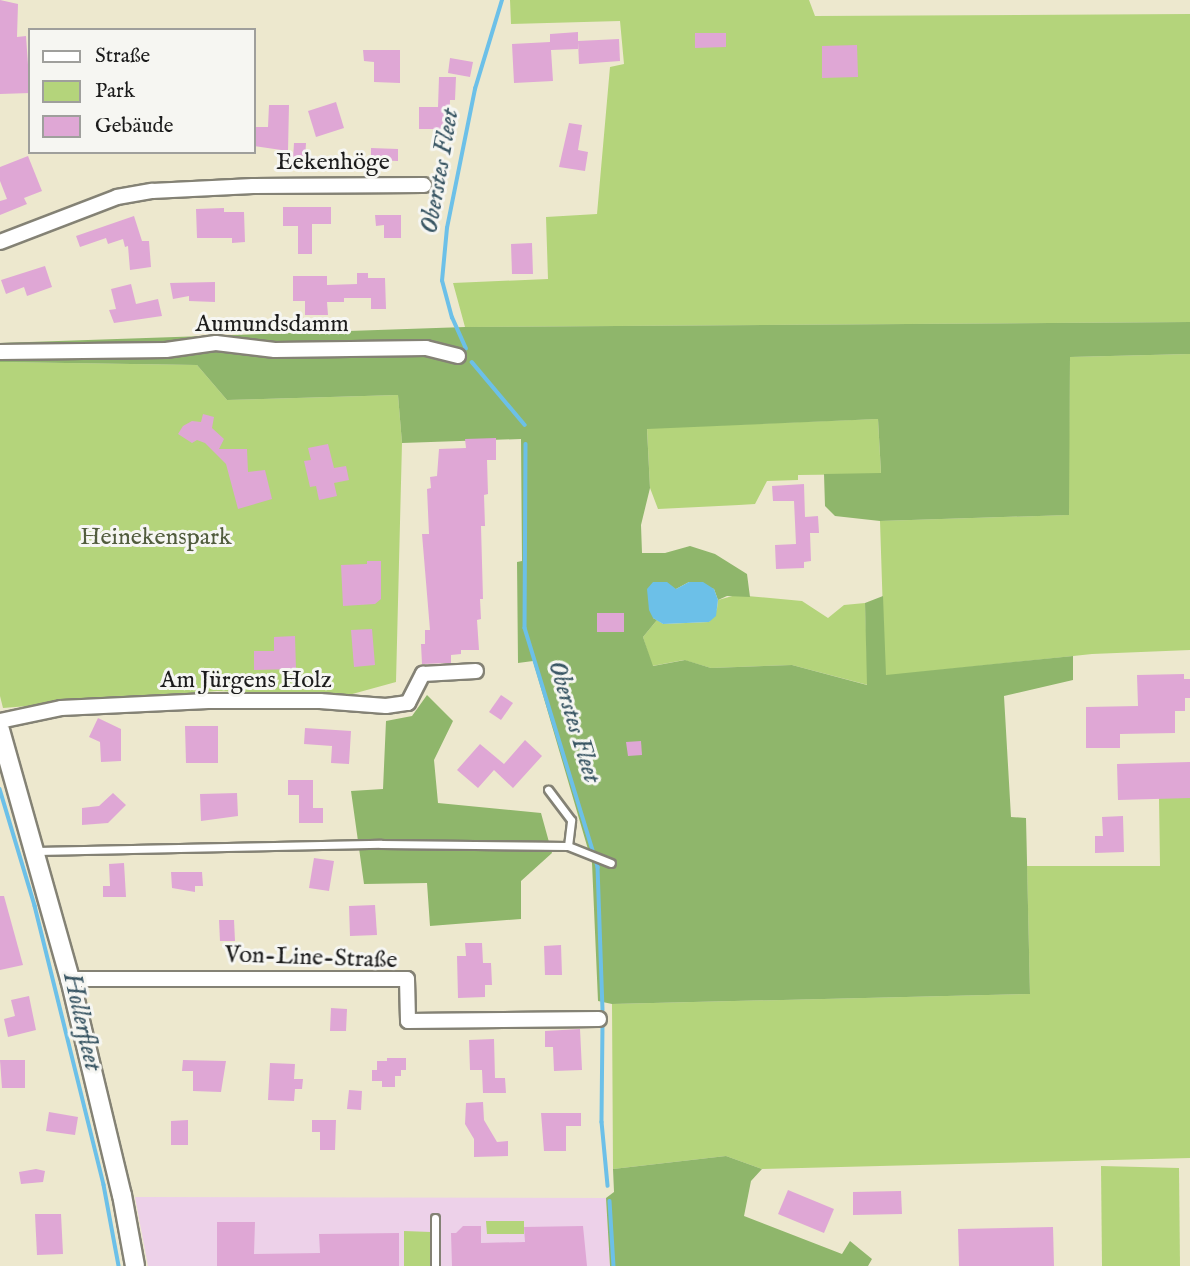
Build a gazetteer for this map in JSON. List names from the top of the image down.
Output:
{
  "streets": {
    "street": [
      "Eekenhöge",
      "Aumundsdamm",
      "Am Jürgens Holz",
      "Von-Line-Straße"
    ]
  },
  "water": ["Oberstes Fleet", "Hollerfleet"],
  "parks": ["Heinekenspark"],
  "legend": ["Straße", "Park", "Gebäude"]
}
